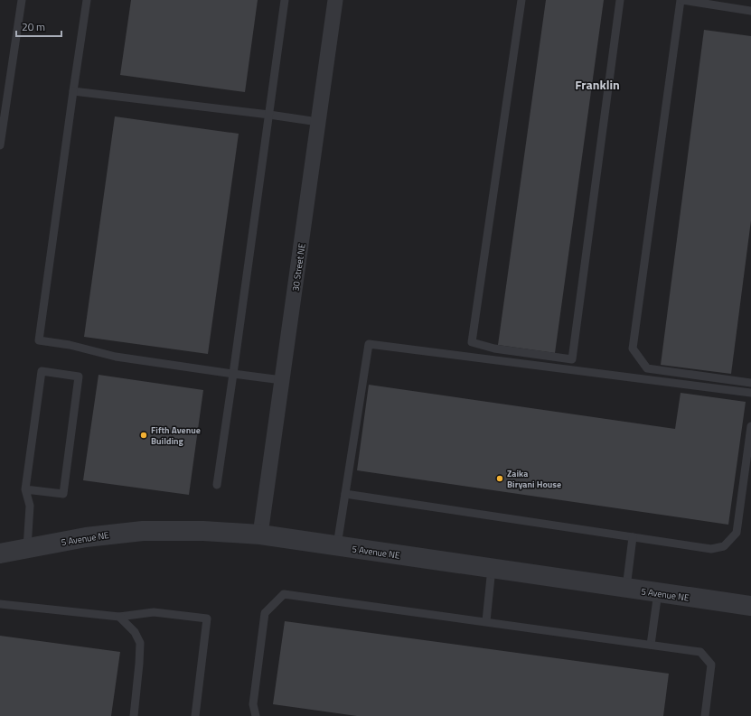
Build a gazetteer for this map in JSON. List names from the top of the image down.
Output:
{
  "streets": {
    "street": ["30 Street NE", "5 Avenue NE"]
  },
  "crossings": [
    ["30 Street NE", "5 Avenue NE"]
  ],
  "districts": ["Franklin"],
  "places": ["Fifth Avenue Building", "Zaika Biryani House"],
  "scale_bar": "20 m"
}
